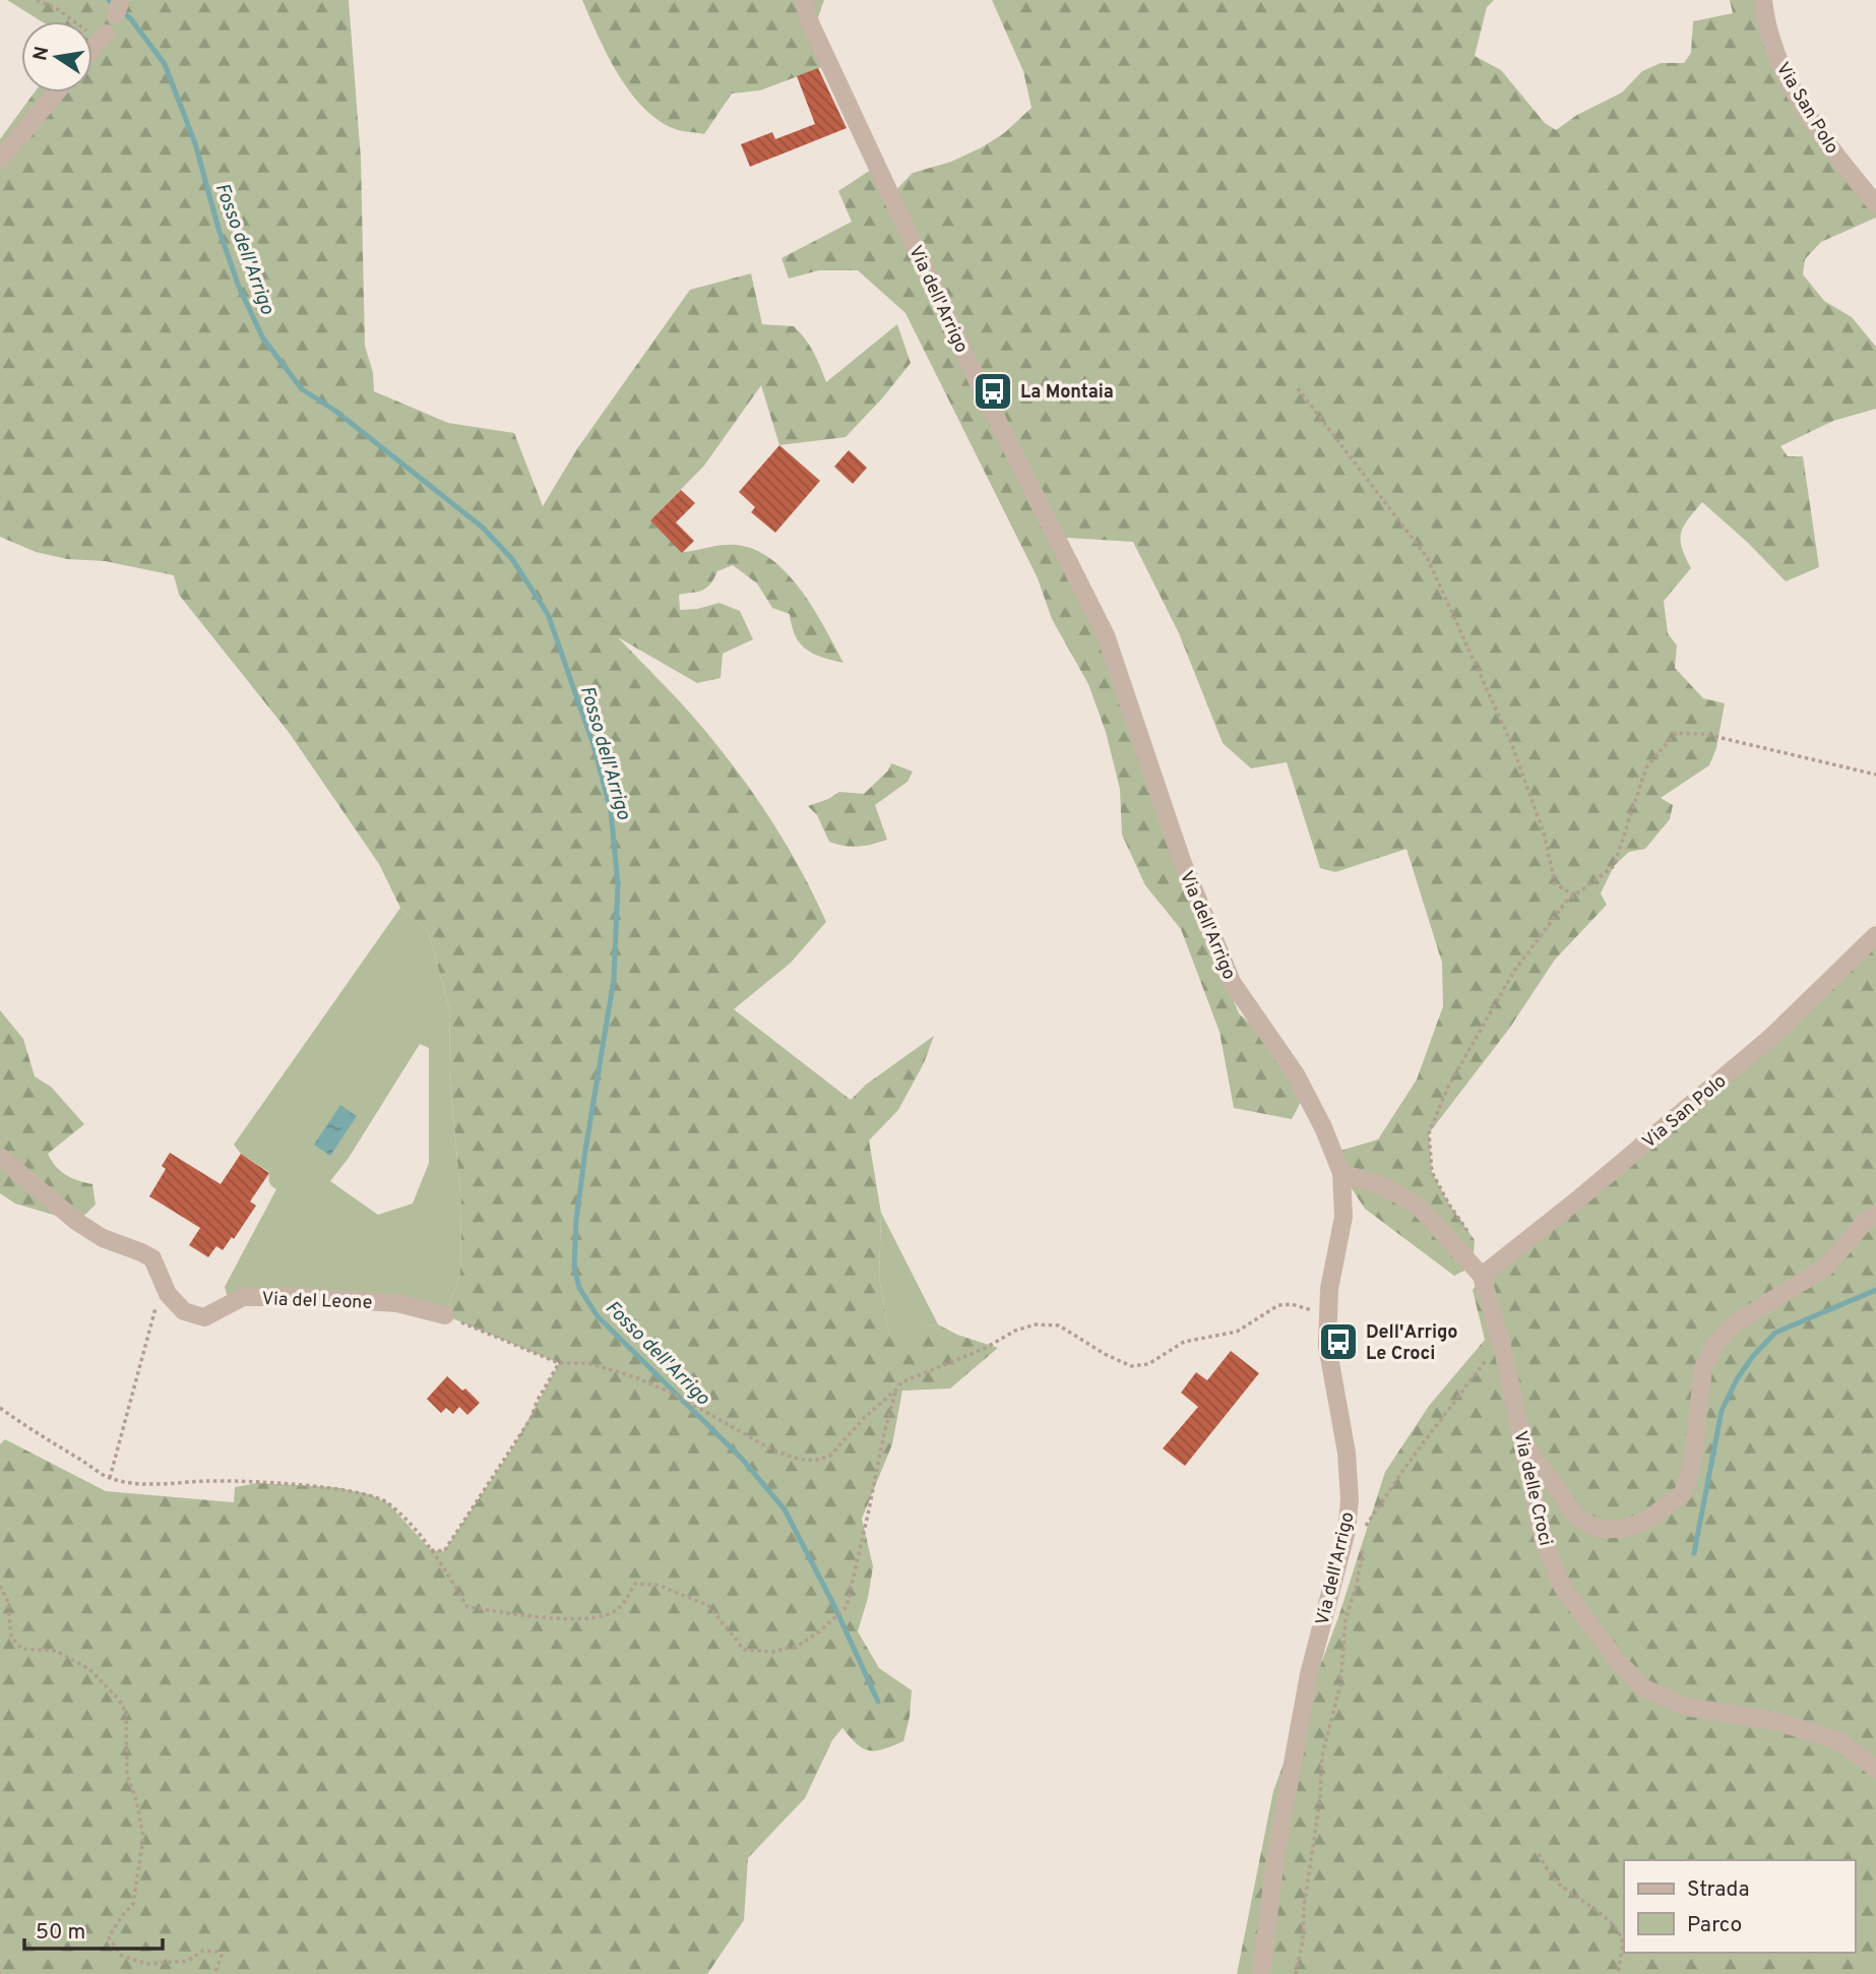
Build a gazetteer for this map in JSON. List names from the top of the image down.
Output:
{
  "streets": {
    "street": [
      "Via San Polo",
      "Via dell'Arrigo",
      "Via del Leone",
      "Via delle Croci"
    ]
  },
  "crossings": [
    ["Via San Polo", "Via delle Croci"],
    ["Via dell'Arrigo", "Via delle Croci"]
  ],
  "water": ["Fosso dell'Arrigo"],
  "places": {
    "bus stop": ["La Montaia", "Dell'Arrigo Le Croci"]
  },
  "legend": ["Strada", "Parco"],
  "scale_bar": "50 m",
  "north": "left"
}
